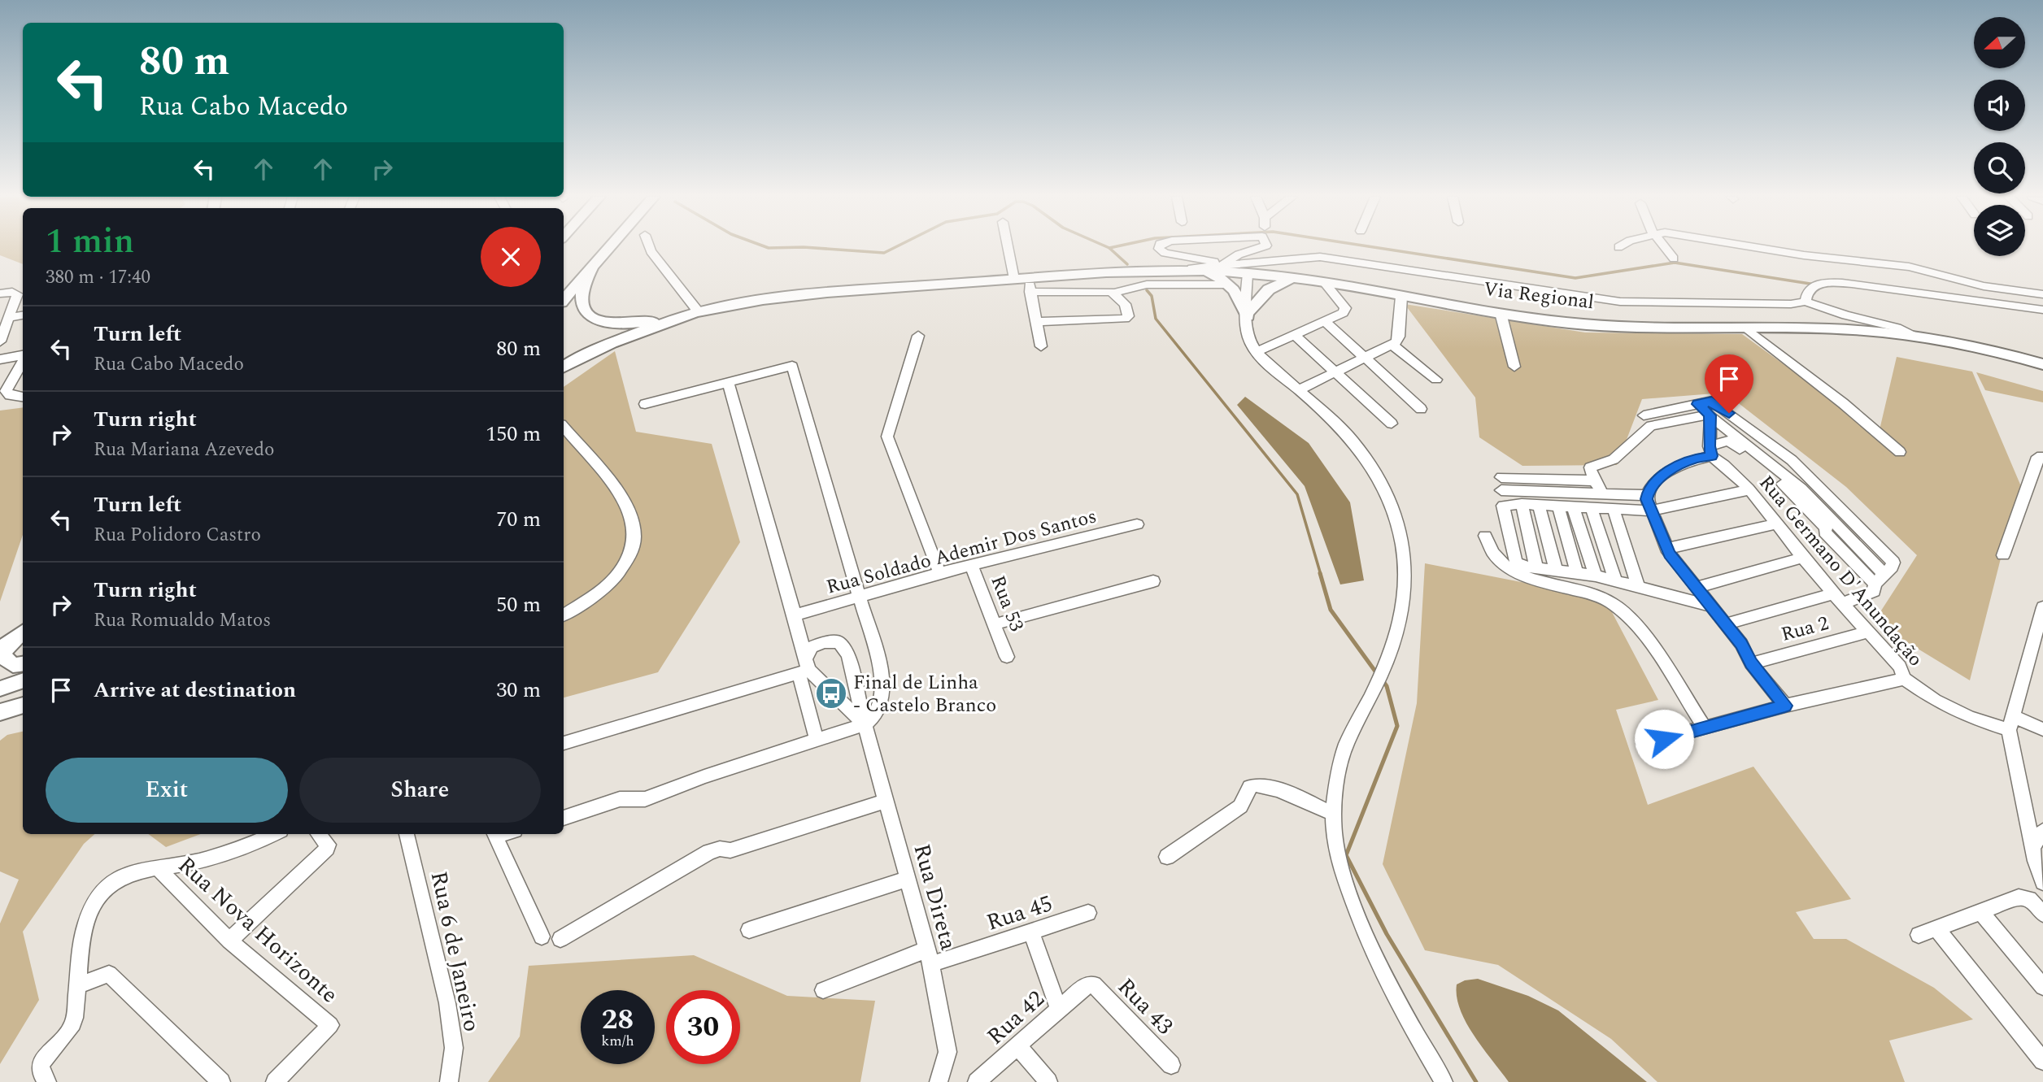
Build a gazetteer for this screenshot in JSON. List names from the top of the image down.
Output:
{
  "streets": {
    "main road": ["Via Regional"],
    "street": [
      "Rua Soldado Ademir Dos Santos",
      "Rua Germano D'Anundação",
      "Rua 53",
      "Rua 2",
      "Rua Direta",
      "Rua 45",
      "Rua Nova Horizonte",
      "Rua 6 de Janeiro",
      "Rua 43",
      "Rua 42"
    ]
  },
  "crossings": [
    ["Rua Soldado Ademir Dos Santos", "Rua 53"],
    ["Rua Germano D'Anundação", "Rua 2"],
    ["Rua Direta", "Rua 45"],
    ["Rua 43", "Rua 42"]
  ],
  "places": {
    "bus stop": ["Final de Linha - Castelo Branco"]
  },
  "north": "left",
  "page": {
    "turn": ["80 m", "Rua Cabo Macedo"],
    "heading": ["1 min", "380 m · 17:40"],
    "list": [
      {
        "name": "Turn left",
        "note": "Rua Cabo Macedo",
        "value": "80 m"
      },
      {
        "name": "Turn right",
        "note": "Rua Mariana Azevedo",
        "value": "150 m"
      },
      {
        "name": "Turn left",
        "note": "Rua Polidoro Castro",
        "value": "70 m"
      },
      {
        "name": "Turn right",
        "note": "Rua Romualdo Matos",
        "value": "50 m"
      },
      {
        "name": "Arrive at destination",
        "value": "30 m"
      }
    ],
    "buttons": ["Exit", "Share"],
    "speed": "28 km/h",
    "limit": "30"
  }
}
